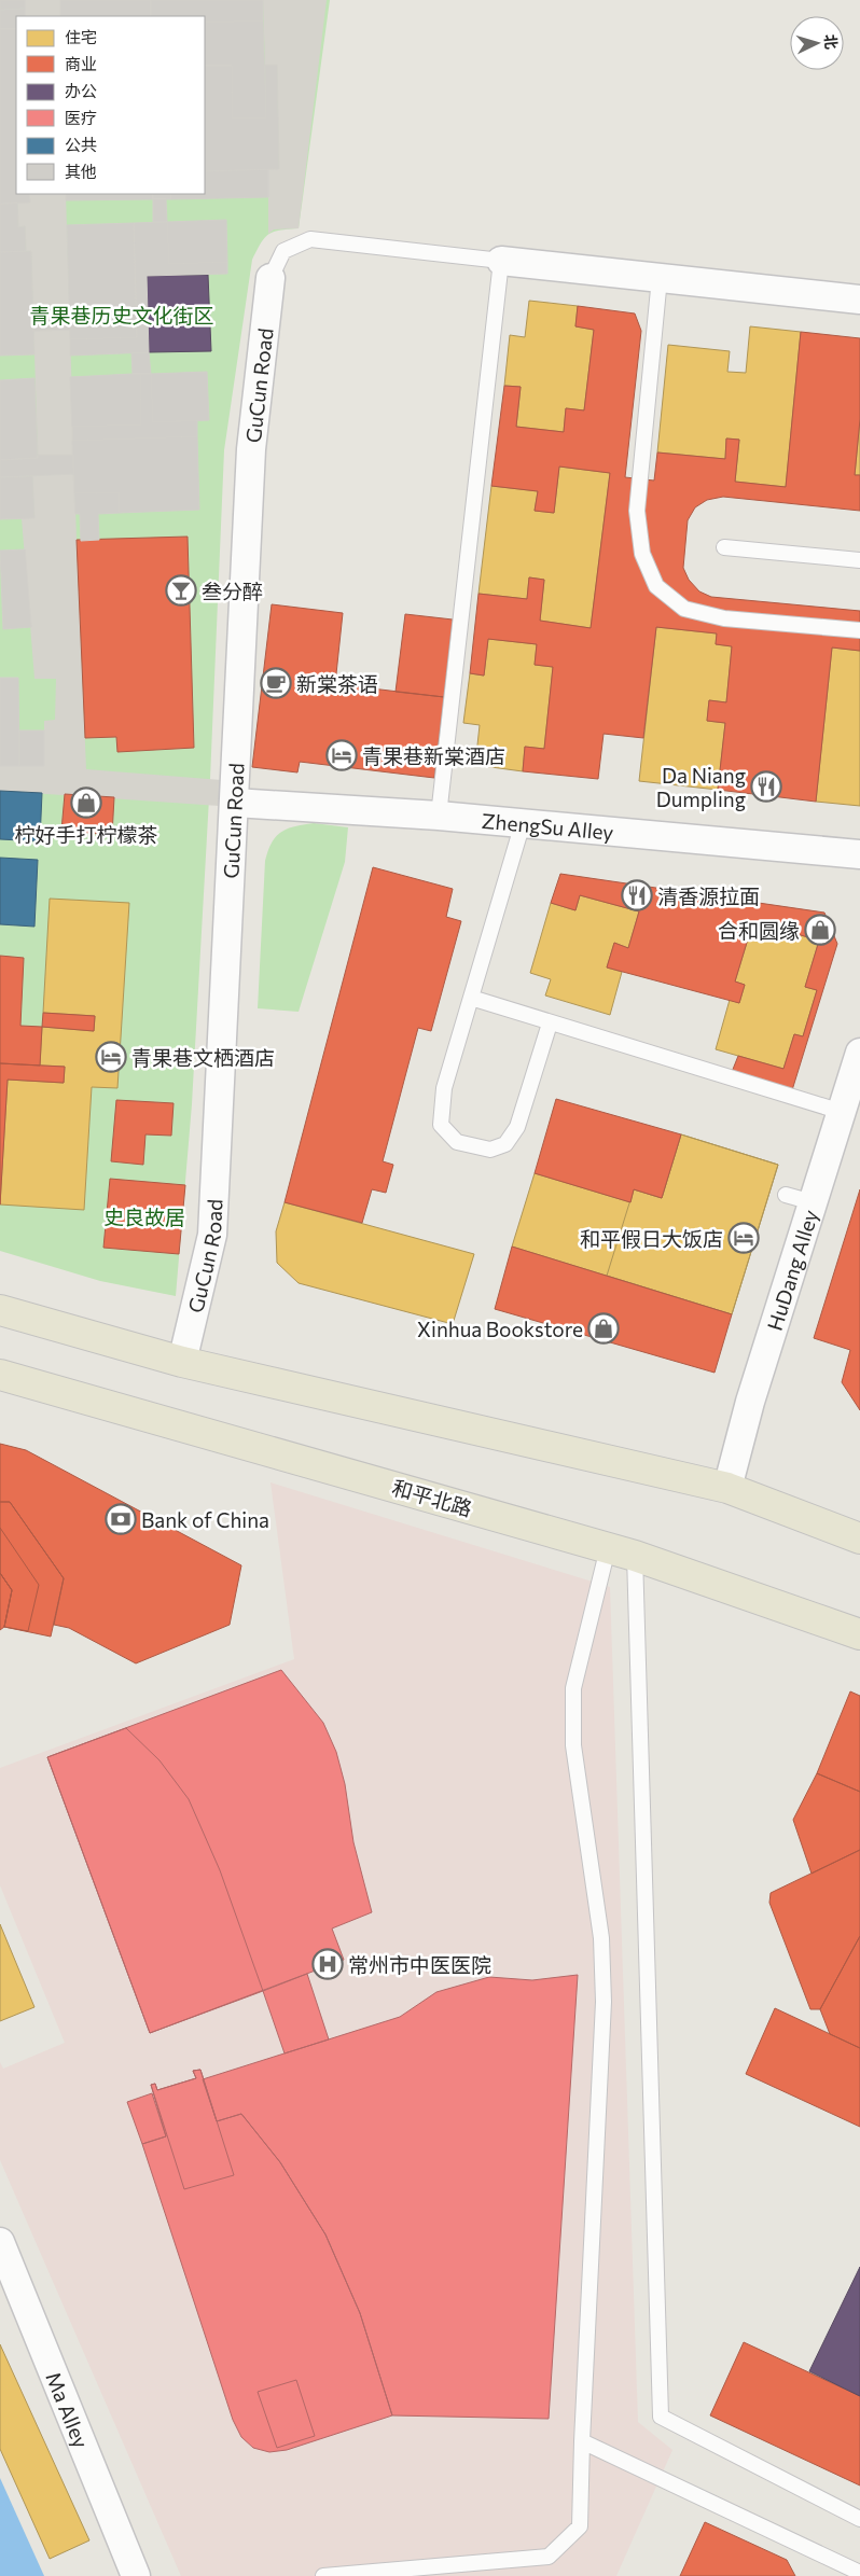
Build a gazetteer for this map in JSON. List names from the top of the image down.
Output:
{
  "streets": {
    "main road": ["和平北路"],
    "street": [
      "GuCun Road",
      "ZhengSu Alley",
      "HuDang Alley",
      "Ma Alley"
    ]
  },
  "crossings": [
    ["GuCun Road", "ZhengSu Alley"]
  ],
  "parks": ["青果巷历史文化街区", "史良故居"],
  "places": {
    "bar": ["叁分醉"],
    "cafe": ["新棠茶语"],
    "hotel": ["青果巷新棠酒店", "青果巷文栖酒店", "和平假日大饭店"],
    "restaurant": ["Da Niang Dumpling", "清香源拉面"],
    "shop": ["柠好手打柠檬茶", "合和圆缘", "Xinhua Bookstore"],
    "bank": ["Bank of China"],
    "hospital": ["常州市中医医院"]
  },
  "legend": [
    "住宅",
    "商业",
    "办公",
    "医疗",
    "公共",
    "其他"
  ],
  "north": "right"
}
